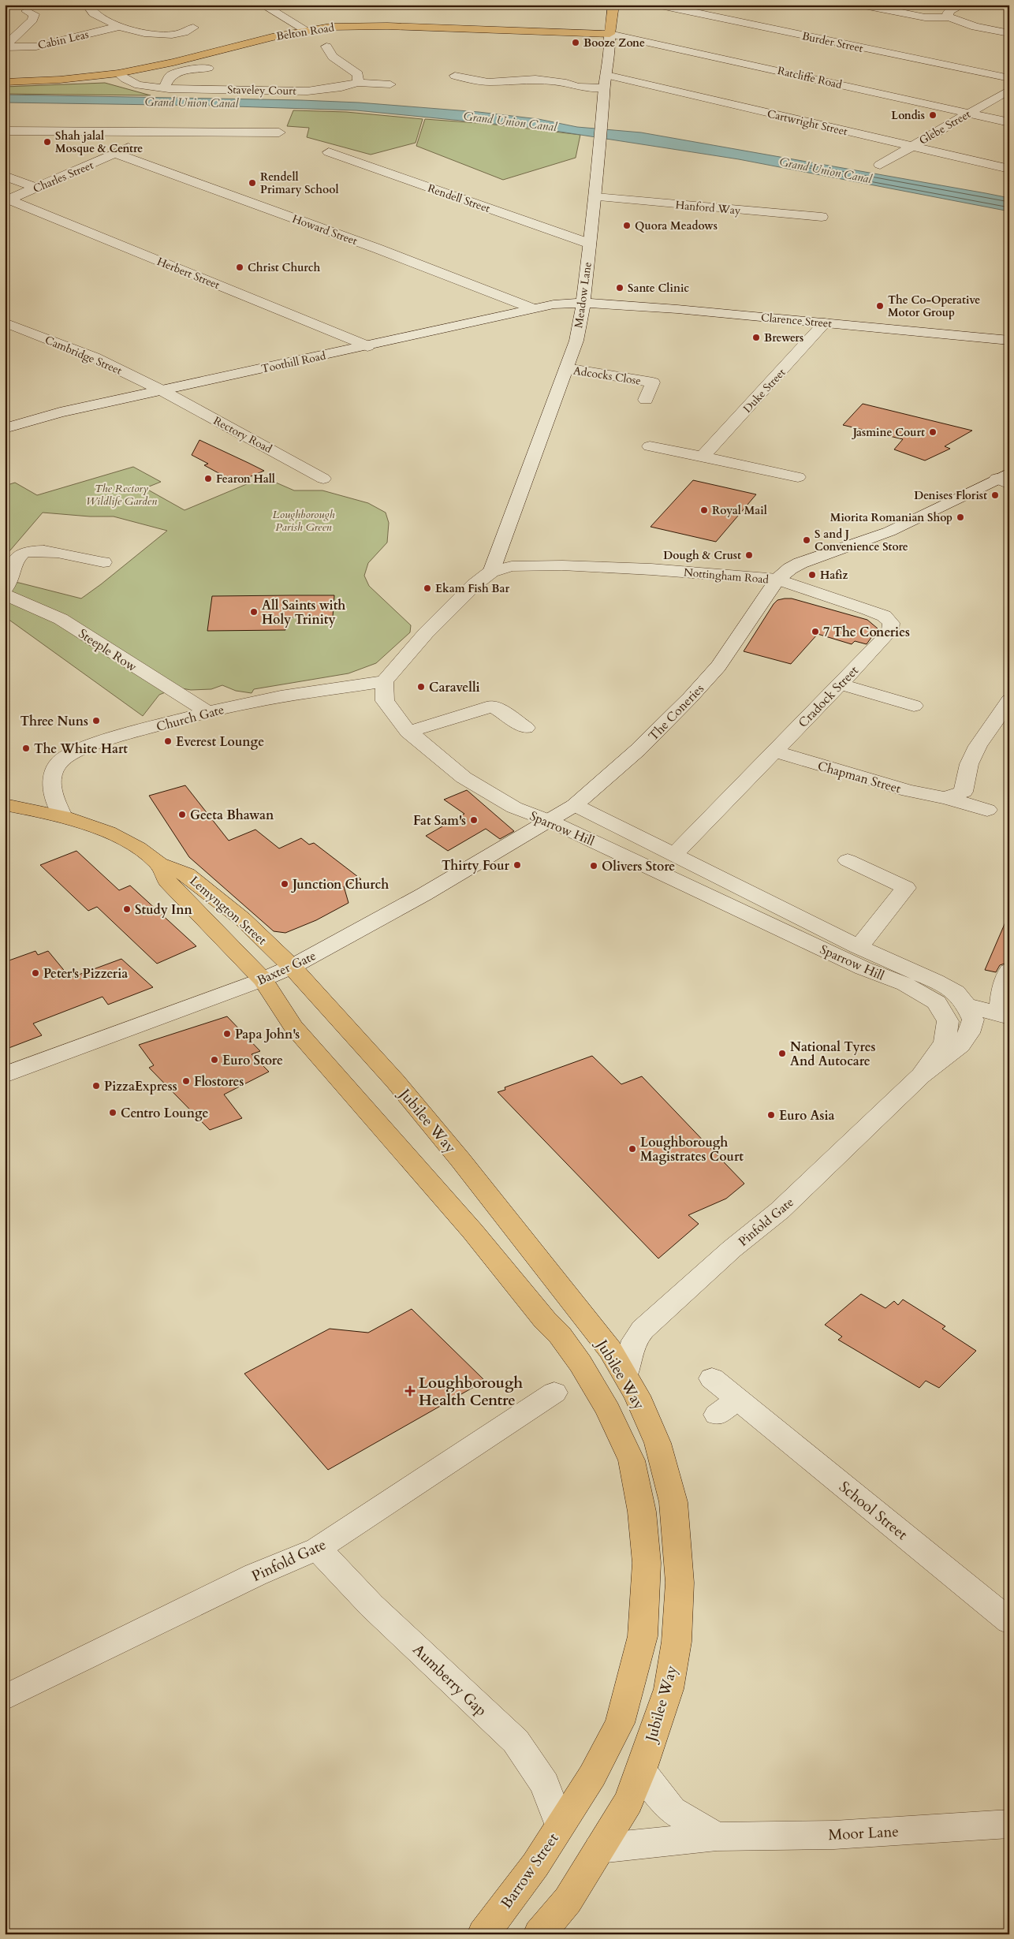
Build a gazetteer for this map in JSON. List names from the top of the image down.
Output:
{
  "streets": {
    "main road": [
      "Belton Road",
      "Meadow Lane",
      "Lemyngton Street",
      "Jubilee Way",
      "Barrow Street"
    ],
    "street": [
      "Cabin Leas",
      "Burder Street",
      "Ratcliffe Road",
      "Staveley Court",
      "Cartwright Street",
      "Glebe Street",
      "Charles Street",
      "Rendell Street",
      "Hanford Way",
      "Howard Street",
      "Herbert Street",
      "Clarence Street",
      "Cambridge Street",
      "Toothill Road",
      "Adcocks Close",
      "Duke Street",
      "Rectory Road",
      "Nottingham Road",
      "Steeple Row",
      "Cradock Street",
      "The Coneries",
      "Church Gate",
      "Chapman Street",
      "Sparrow Hill",
      "Baxter Gate",
      "Pinfold Gate",
      "School Street",
      "Aumberry Gap",
      "Moor Lane"
    ]
  },
  "crossings": [
    ["Belton Road", "Ratcliffe Road"],
    ["Belton Road", "Staveley Court"],
    ["Belton Road", "Meadow Lane"],
    ["Ratcliffe Road", "Glebe Street"],
    ["Ratcliffe Road", "Meadow Lane"],
    ["Cartwright Street", "Glebe Street"],
    ["Cartwright Street", "Meadow Lane"],
    ["Charles Street", "Howard Street"],
    ["Charles Street", "Herbert Street"],
    ["Rendell Street", "Meadow Lane"],
    ["Hanford Way", "Meadow Lane"],
    ["Howard Street", "Toothill Road"],
    ["Herbert Street", "Toothill Road"],
    ["Meadow Lane", "Clarence Street"],
    ["Meadow Lane", "Toothill Road"],
    ["Meadow Lane", "Adcocks Close"],
    ["Meadow Lane", "Nottingham Road"],
    ["Clarence Street", "Toothill Road"],
    ["Clarence Street", "Duke Street"],
    ["Cambridge Street", "Toothill Road"],
    ["Cambridge Street", "Rectory Road"],
    ["Toothill Road", "Rectory Road"],
    ["Nottingham Road", "Cradock Street"],
    ["Nottingham Road", "The Coneries"],
    ["Steeple Row", "Church Gate"],
    ["Cradock Street", "The Coneries"],
    ["Cradock Street", "Chapman Street"],
    ["Cradock Street", "Sparrow Hill"],
    ["The Coneries", "Sparrow Hill"],
    ["The Coneries", "Baxter Gate"],
    ["Church Gate", "Sparrow Hill"],
    ["Church Gate", "Lemyngton Street"],
    ["Sparrow Hill", "Baxter Gate"],
    ["Sparrow Hill", "Pinfold Gate"],
    ["Lemyngton Street", "Baxter Gate"],
    ["Lemyngton Street", "Jubilee Way"],
    ["Baxter Gate", "Jubilee Way"],
    ["Jubilee Way", "Pinfold Gate"],
    ["Jubilee Way", "Moor Lane"],
    ["Pinfold Gate", "Aumberry Gap"],
    ["Aumberry Gap", "Barrow Street"]
  ],
  "water": ["Grand Union Canal"],
  "parks": ["The Rectory Wildlife Garden", "Loughborough Parish Green"],
  "places": {
    "other": [
      "Booze Zone",
      "Londis",
      "Shah jalal Mosque & Centre",
      "Rendell Primary School",
      "Quora Meadows",
      "Christ Church",
      "Sante Clinic",
      "The Co-Operative Motor Group",
      "Brewers",
      "Jasmine Court",
      "Fearon Hall",
      "Denises Florist",
      "Royal Mail",
      "Miorita Romanian Shop",
      "S and J Convenience Store",
      "Dough & Crust",
      "Hafiz",
      "Ekam Fish Bar",
      "All Saints with Holy Trinity",
      "7 The Coneries",
      "Caravelli",
      "Three Nuns",
      "Everest Lounge",
      "The White Hart",
      "Geeta Bhawan",
      "Fat Sam's",
      "Thirty Four",
      "Olivers Store",
      "Junction Church",
      "Study Inn",
      "Peter's Pizzeria",
      "Papa John's",
      "National Tyres And Autocare",
      "Euro Store",
      "Flostores",
      "PizzaExpress",
      "Centro Lounge",
      "Euro Asia",
      "Loughborough Magistrates Court"
    ],
    "health": ["Loughborough Health Centre"]
  }
}
